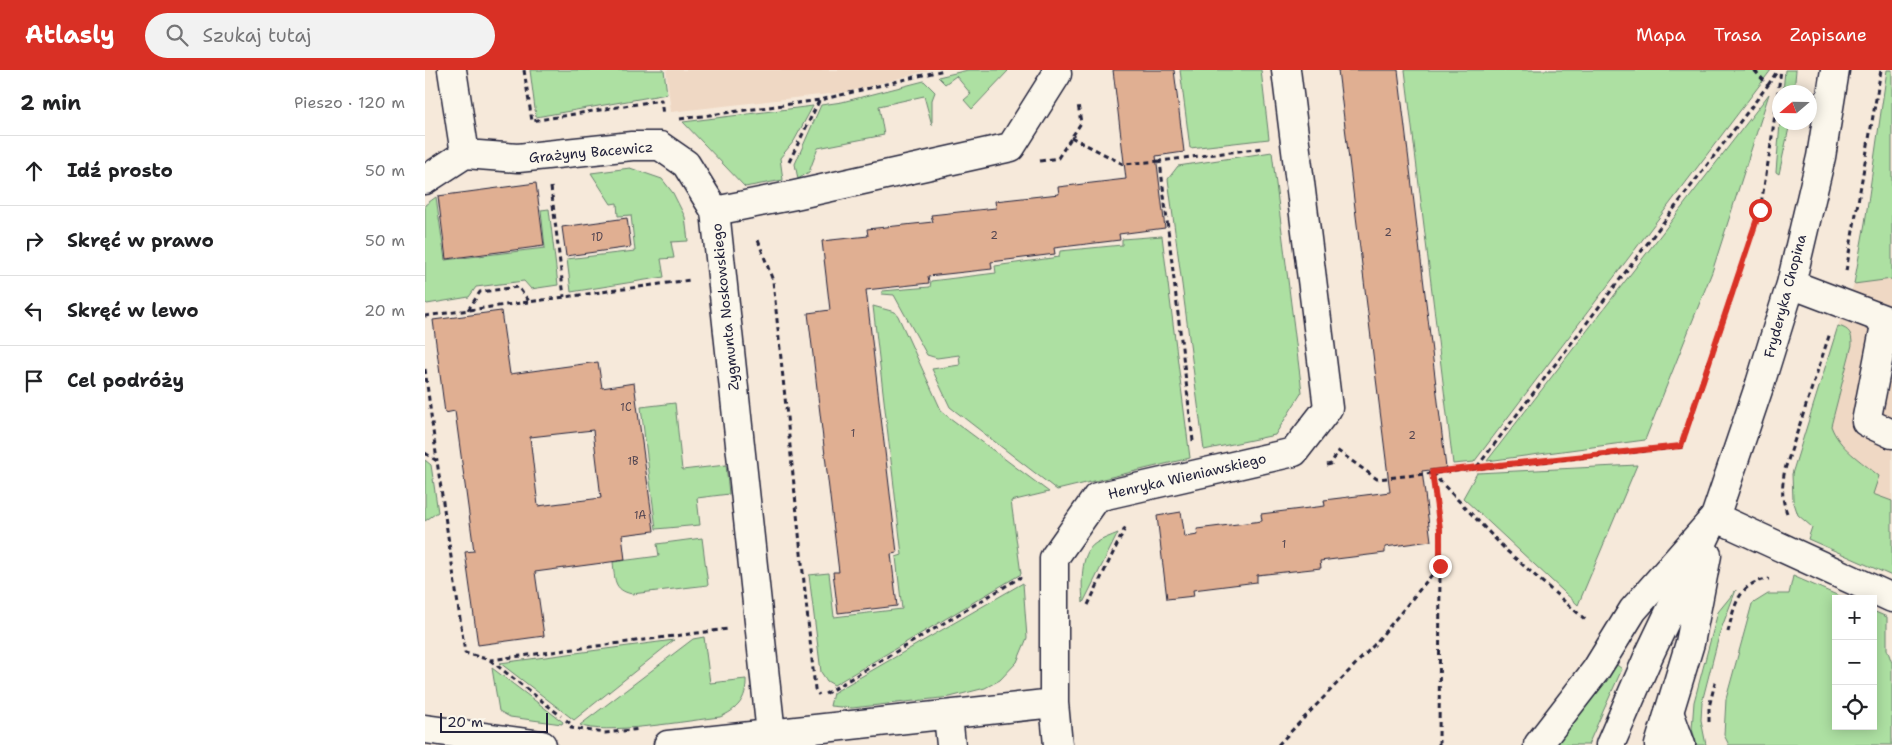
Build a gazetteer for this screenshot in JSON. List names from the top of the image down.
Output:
{
  "streets": {
    "street": [
      "Grażyny Bacewicz",
      "Fryderyka Chopina",
      "Zygmunta Noskowskiego",
      "Henryka Wieniawskiego"
    ]
  },
  "crossings": [
    ["Grażyny Bacewicz", "Zygmunta Noskowskiego"]
  ],
  "house_numbers": [
    "2",
    "2",
    "1D",
    "1C",
    "1",
    "2",
    "1B",
    "1A",
    "1"
  ],
  "scale_bar": "20 m",
  "north": "left",
  "page": {
    "header": "Atlasly",
    "search": "Szukaj tutaj",
    "nav": ["Mapa", "Trasa", "Zapisane"],
    "heading": ["2 min", "Pieszo · 120 m"],
    "list": [
      ["Idź prosto", "50 m"],
      ["Skręć w prawo", "50 m"],
      ["Skręć w lewo", "20 m"],
      "Cel podróży"
    ],
    "map_buttons": ["+", "−"],
    "scale": "20 m"
  }
}
